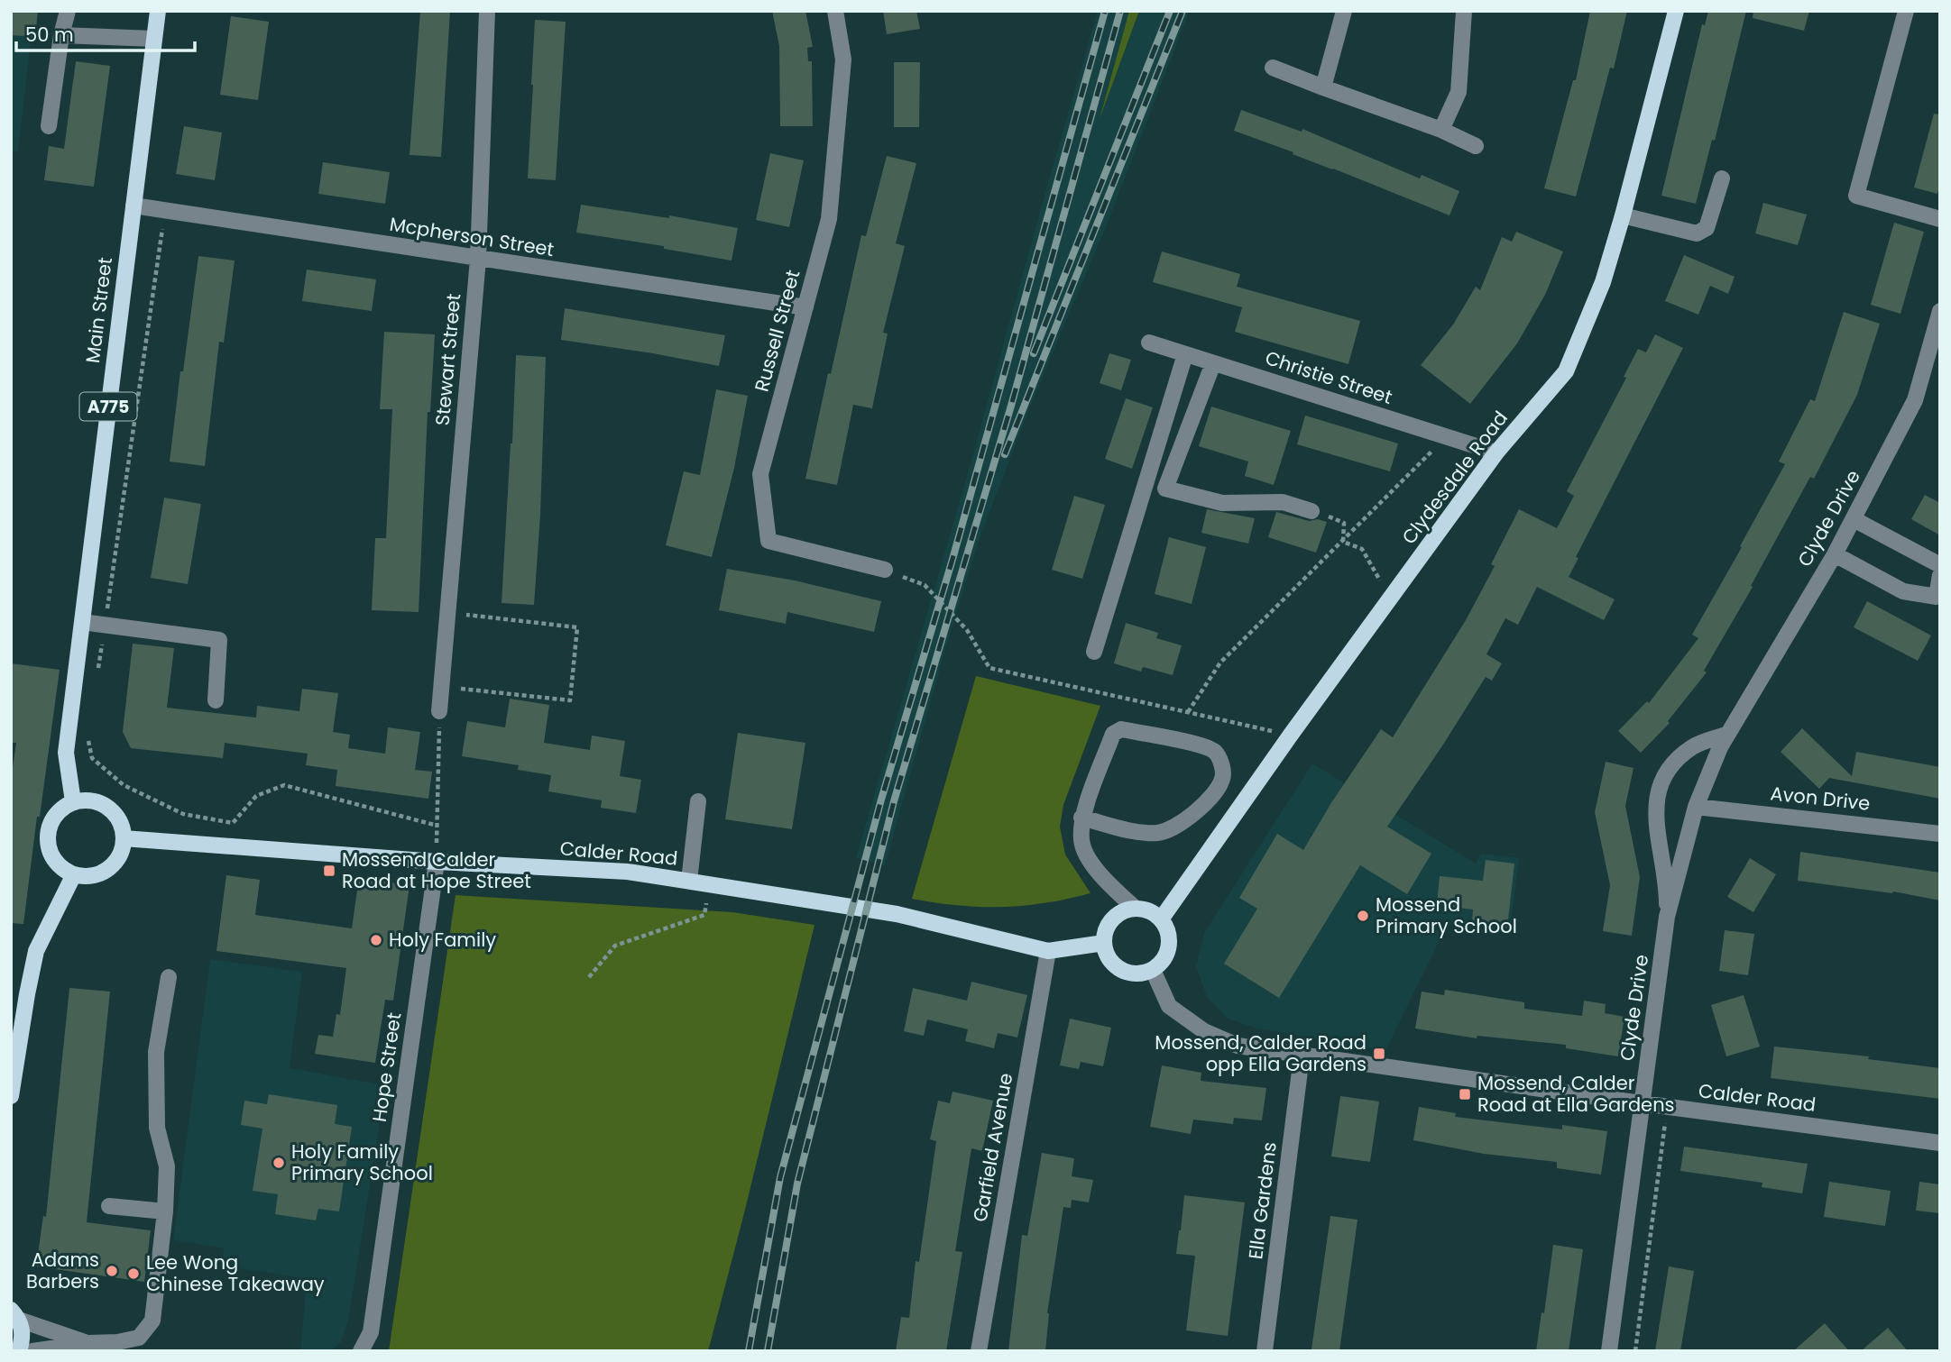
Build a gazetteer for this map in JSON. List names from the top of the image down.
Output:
{
  "streets": {
    "main road": [
      "Main Street",
      "A775",
      "Clydesdale Road",
      "Calder Road"
    ],
    "street": [
      "Mcpherson Street",
      "Russell Street",
      "Stewart Street",
      "Christie Street",
      "Clyde Drive",
      "Avon Drive",
      "Hope Street",
      "Garfield Avenue",
      "Ella Gardens"
    ]
  },
  "crossings": [
    ["Mcpherson Street", "Main Street"],
    ["Mcpherson Street", "Russell Street"],
    ["Mcpherson Street", "Stewart Street"],
    ["Main Street", "Calder Road"],
    ["Christie Street", "Clydesdale Road"],
    ["Clydesdale Road", "Calder Road"],
    ["Clyde Drive", "Avon Drive"],
    ["Clyde Drive", "Calder Road"],
    ["Calder Road", "Hope Street"],
    ["Calder Road", "Garfield Avenue"],
    ["Calder Road", "Ella Gardens"]
  ],
  "places": {
    "transit": ["Mossend Calder Road at Hope Street", "Mossend, Calder Road opp Ella Gardens", "Mossend, Calder Road at Ella Gardens"],
    "other": [
      "Mossend Primary School",
      "Holy Family",
      "Holy Family Primary School",
      "Adams Barbers",
      "Lee Wong Chinese Takeaway"
    ]
  },
  "scale_bar": "50 m"
}
